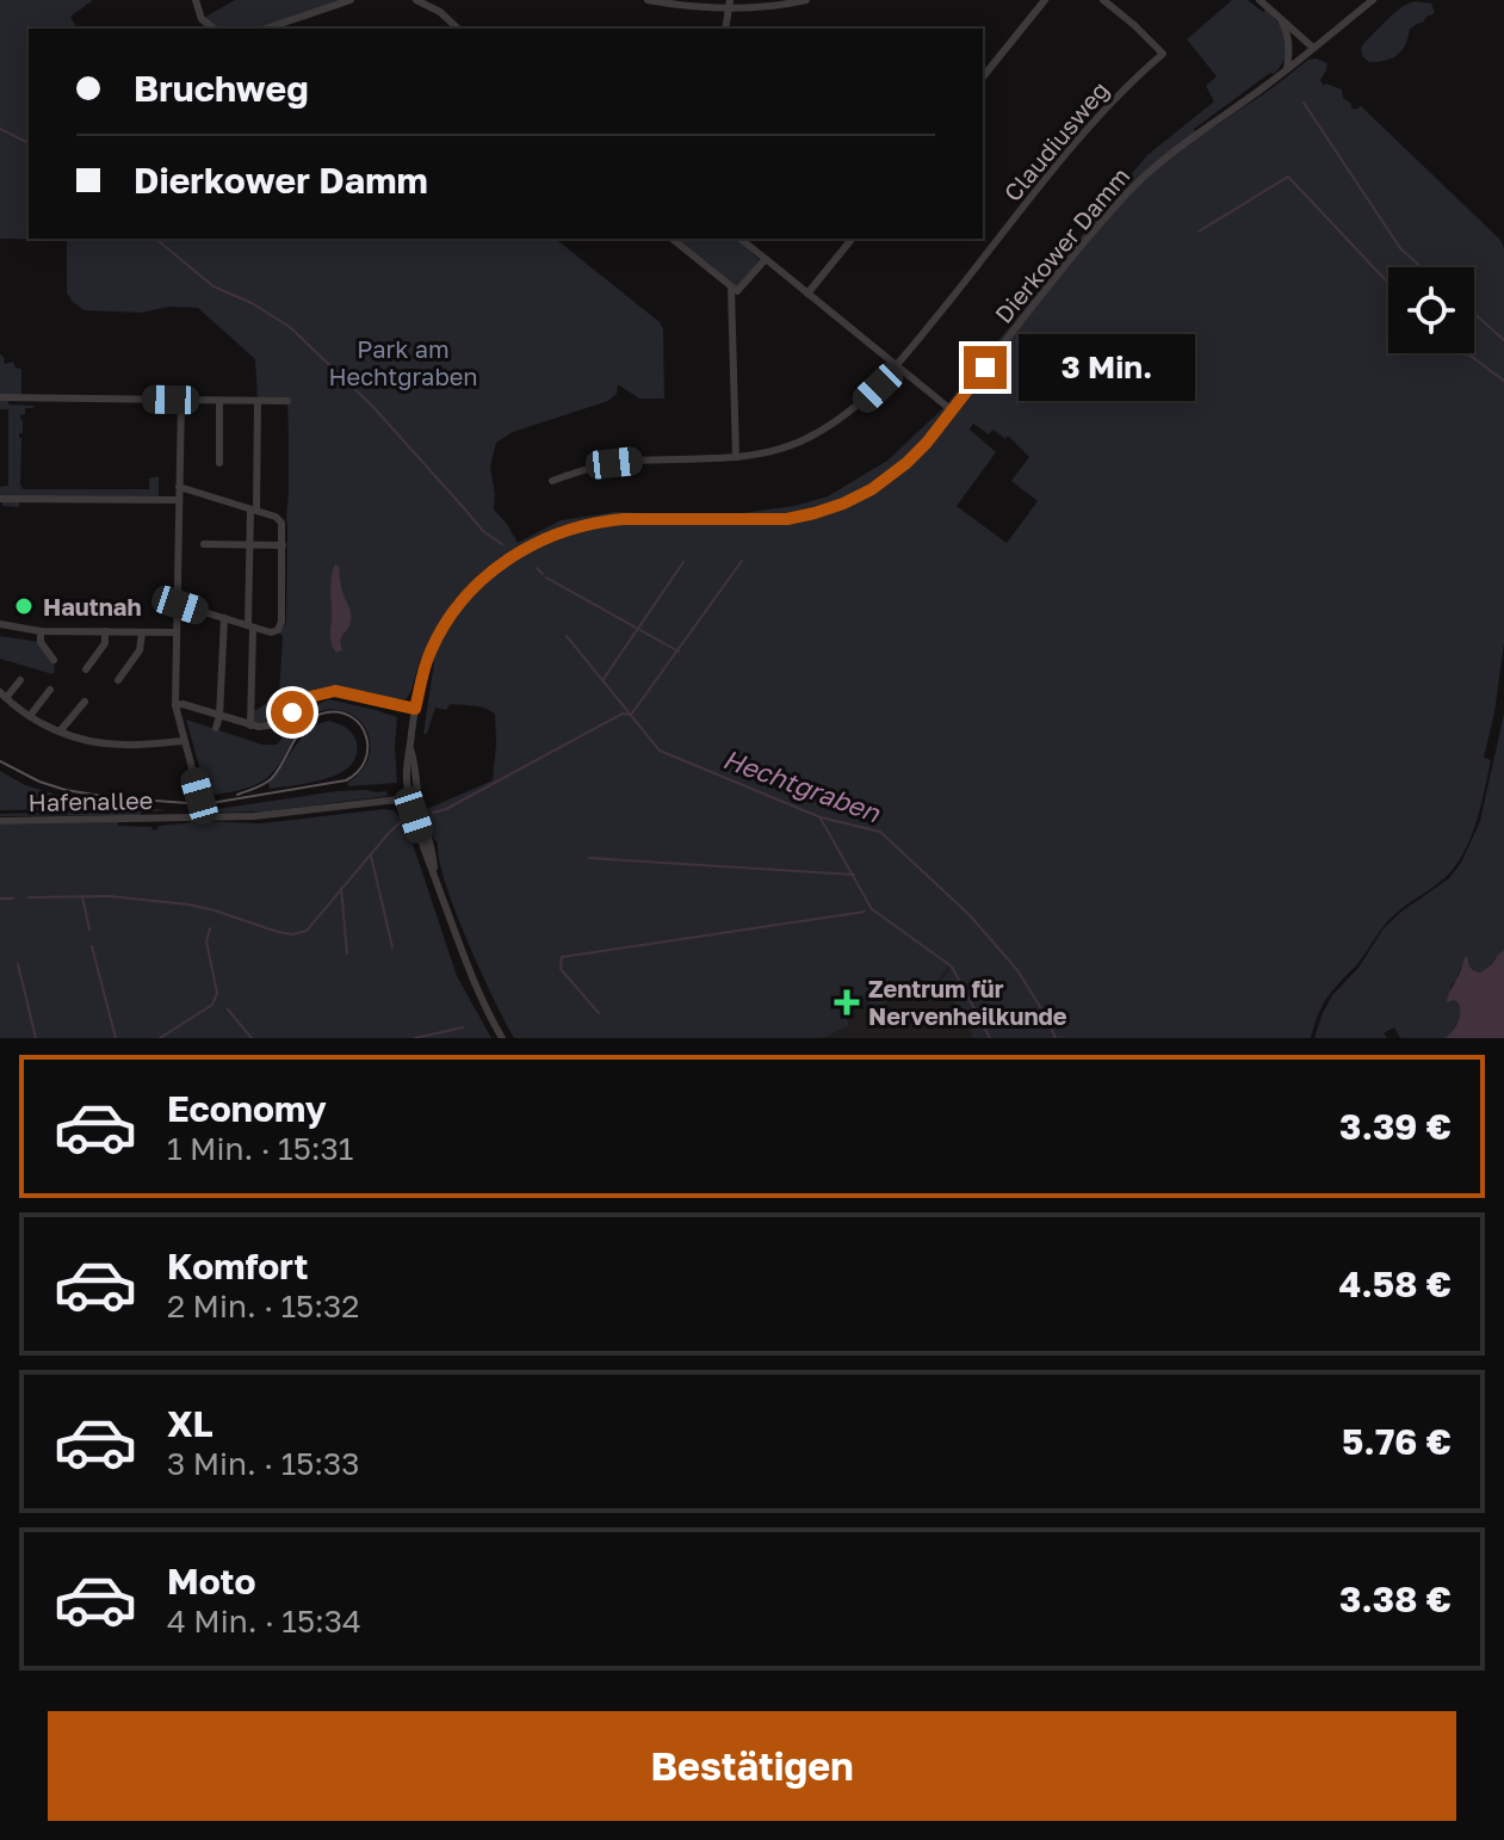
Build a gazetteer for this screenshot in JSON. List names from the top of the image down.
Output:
{
  "streets": {
    "street": ["Claudiusweg", "Dierkower Damm", "Hafenallee"]
  },
  "crossings": [
    ["Dierkower Damm", "Hafenallee"]
  ],
  "water": ["Hechtgraben"],
  "parks": ["Park am Hechtgraben"],
  "places": {
    "other": ["Hautnah"],
    "health": ["Zentrum für Nervenheilkunde"]
  },
  "page": {
    "banner": ["Bruchweg", "Dierkower Damm"],
    "bubble": "3 Min.",
    "list": [
      {
        "name": "Economy",
        "note": "1 Min. · 15:31",
        "value": "3.39 €"
      },
      {
        "name": "Komfort",
        "note": "2 Min. · 15:32",
        "value": "4.58 €"
      },
      {
        "name": "XL",
        "note": "3 Min. · 15:33",
        "value": "5.76 €"
      },
      {
        "name": "Moto",
        "note": "4 Min. · 15:34",
        "value": "3.38 €"
      }
    ],
    "buttons": "Bestätigen"
  }
}
